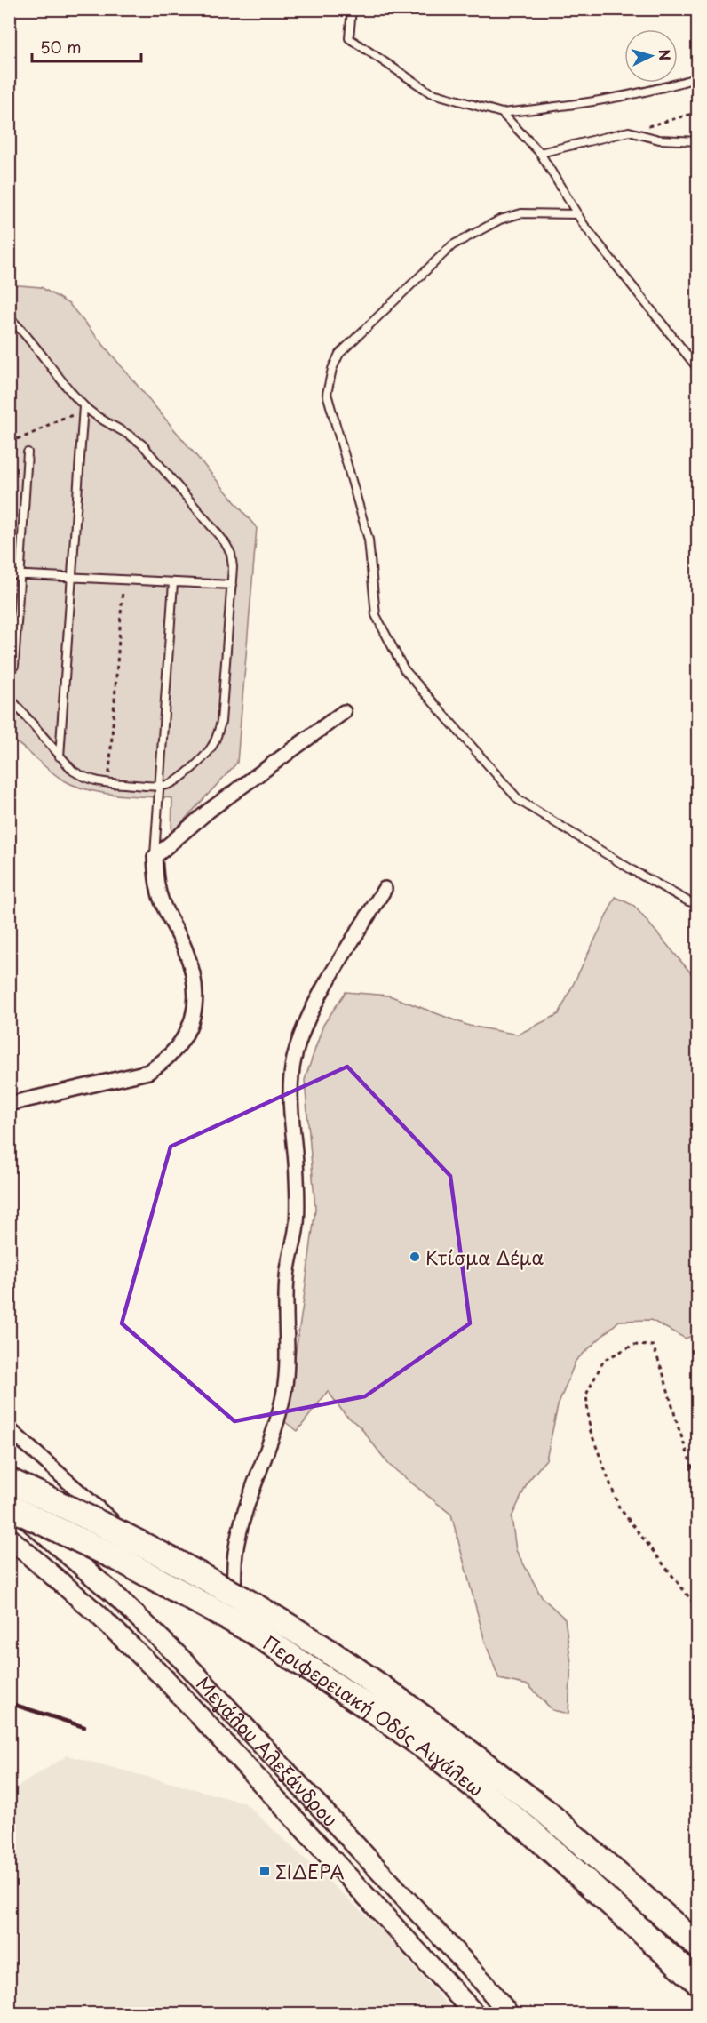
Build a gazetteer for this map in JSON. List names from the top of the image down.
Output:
{
  "streets": {
    "highway": ["Περιφερειακή Οδός Αιγάλεω"],
    "main road": ["Μεγάλου Αλεξάνδρου"]
  },
  "crossings": [
    ["Περιφερειακή Οδός Αιγάλεω", "Μεγάλου Αλεξάνδρου"]
  ],
  "places": {
    "other": ["Κτίσμα Δέμα"],
    "transit": ["ΣΙΔΕΡΑ"]
  },
  "scale_bar": "50 m",
  "north": "right"
}
